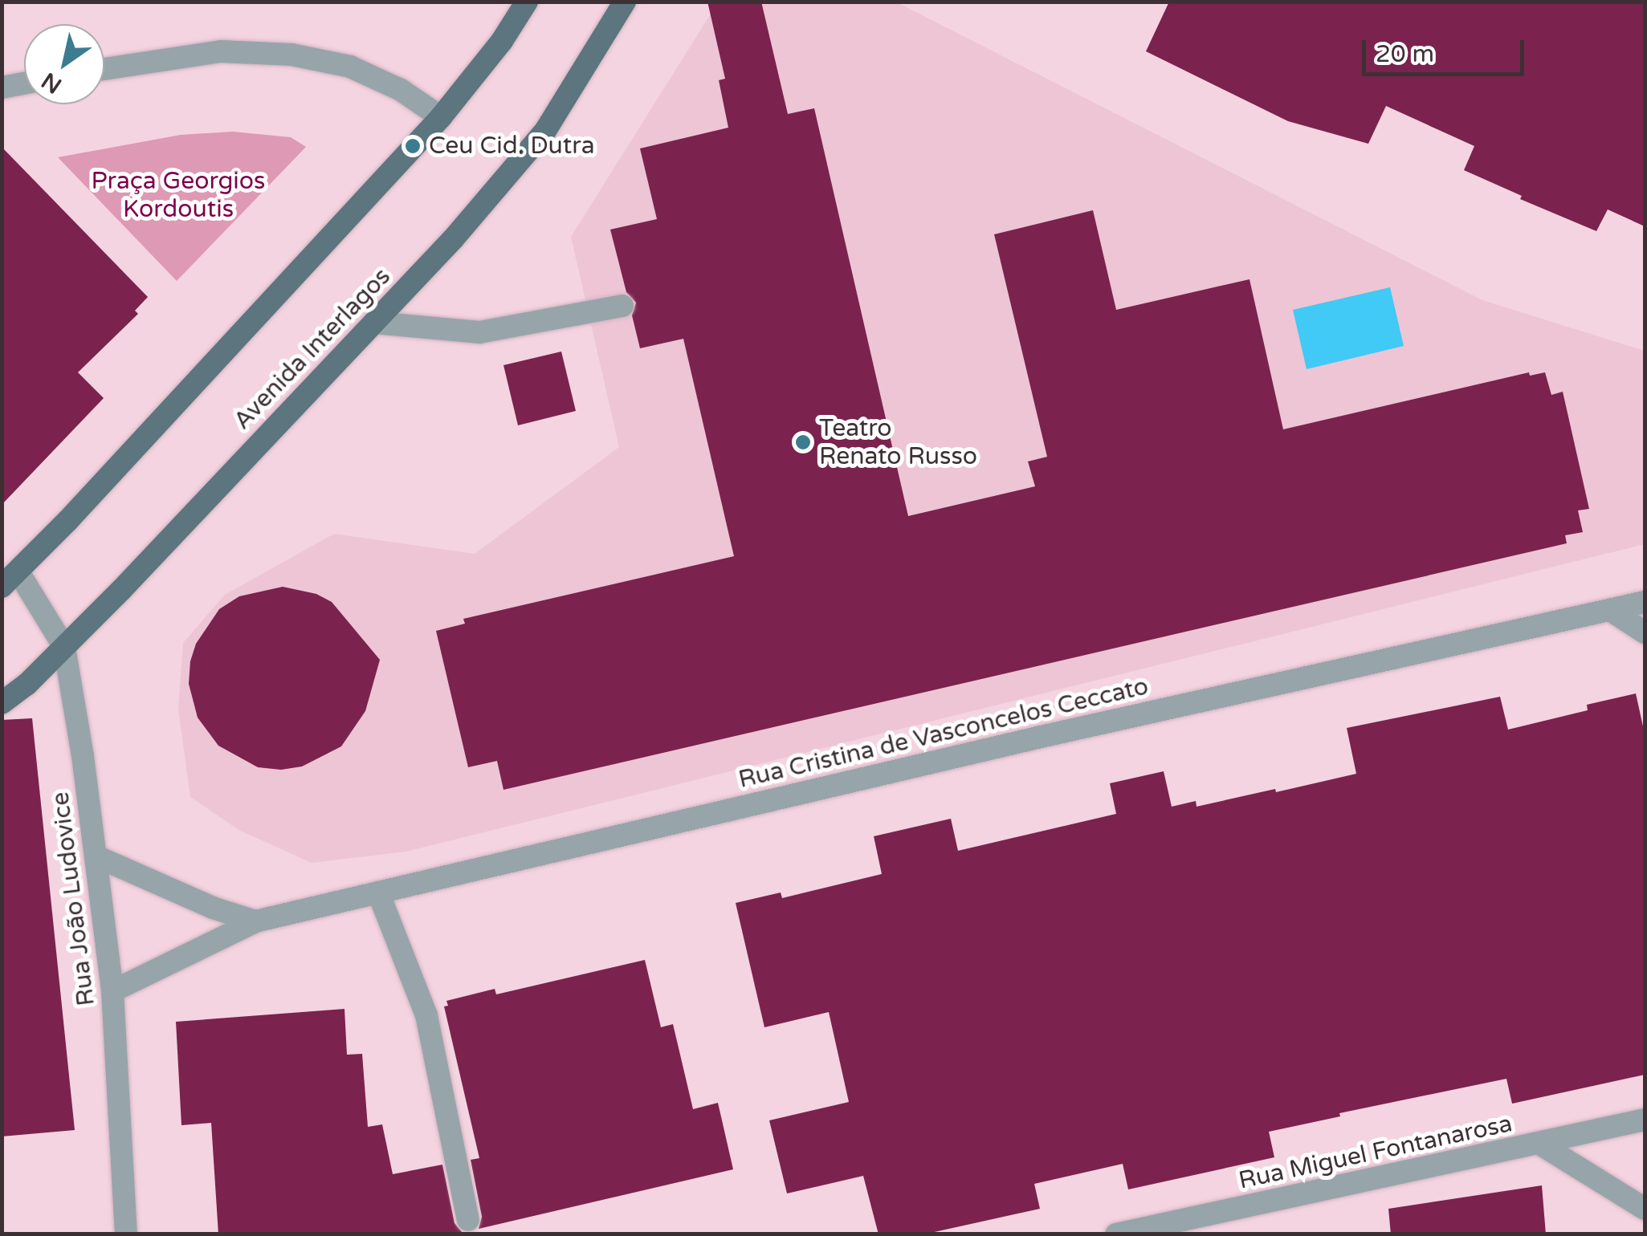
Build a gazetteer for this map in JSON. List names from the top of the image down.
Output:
{
  "streets": {
    "main road": ["Avenida Interlagos"],
    "street": ["Rua Cristina de Vasconcelos Ceccato", "Rua João Ludovice", "Rua Miguel Fontanarosa"]
  },
  "crossings": [
    ["Avenida Interlagos", "Rua João Ludovice"],
    ["Rua Cristina de Vasconcelos Ceccato", "Rua João Ludovice"]
  ],
  "parks": ["Praça Georgios Kordoutis"],
  "places": ["Ceu Cid. Dutra", "Teatro Renato Russo"],
  "scale_bar": "20 m",
  "north": "bottom left"
}
